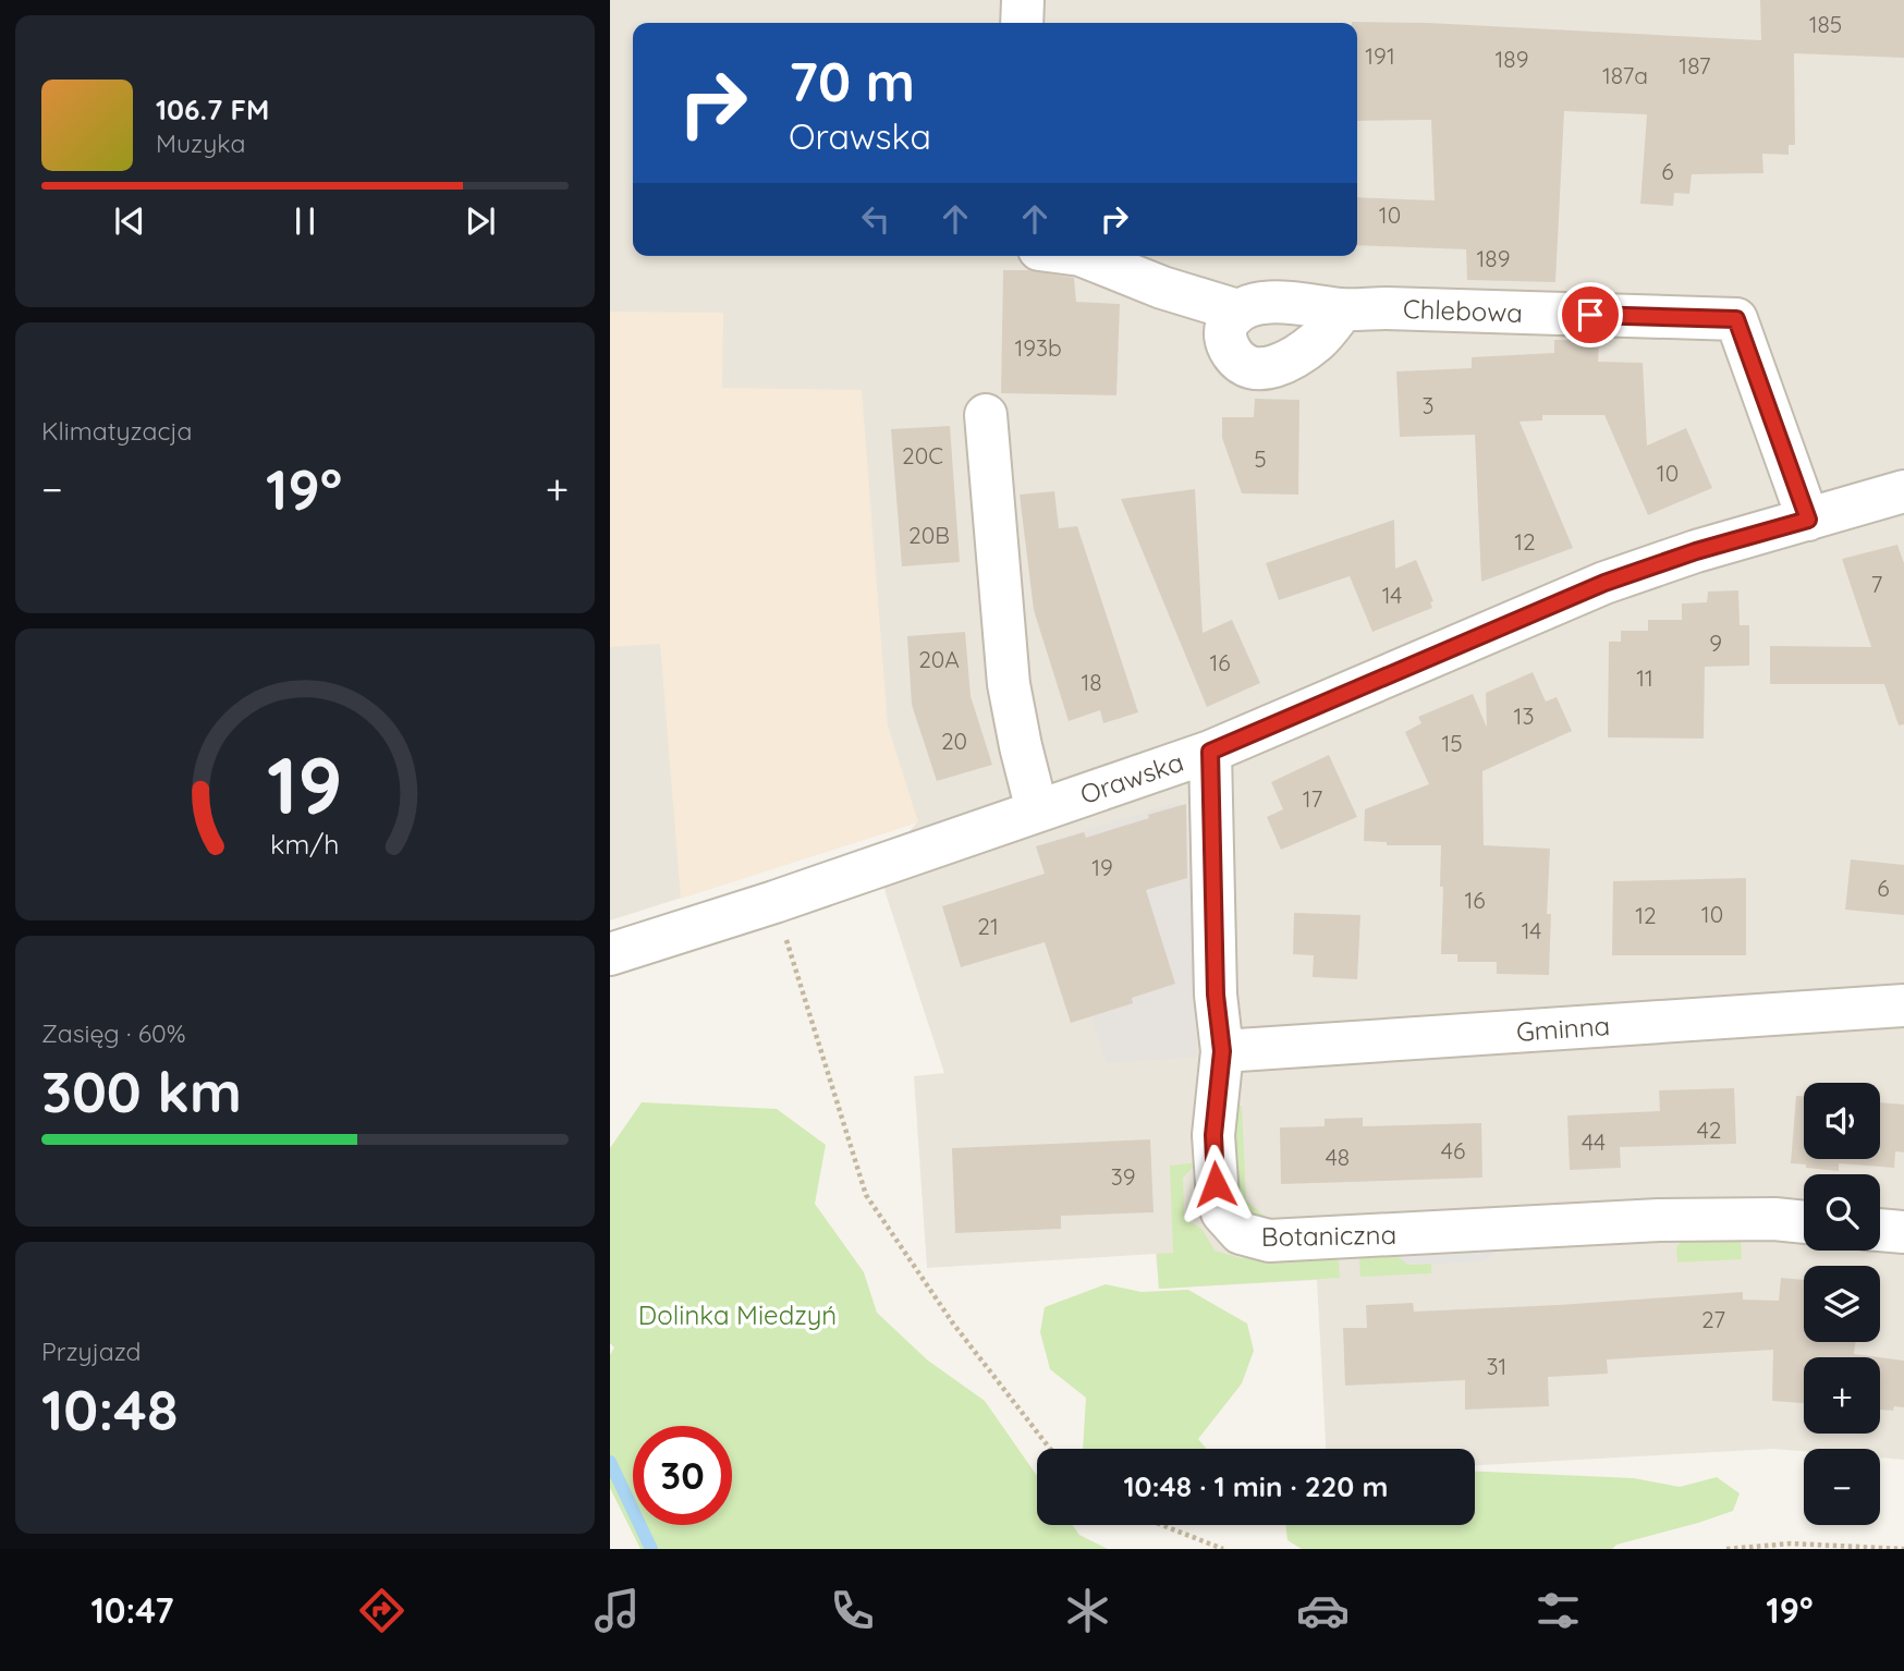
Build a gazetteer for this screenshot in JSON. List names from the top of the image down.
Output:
{
  "streets": {
    "street": [
      "Chlebowa",
      "Orawska",
      "Gminna",
      "Botaniczna"
    ]
  },
  "crossings": [
    ["Chlebowa", "Orawska"],
    ["Orawska", "Botaniczna"],
    ["Gminna", "Botaniczna"]
  ],
  "parks": ["Dolinka Miedzyń"],
  "house_numbers": [
    "185",
    "191",
    "189",
    "187",
    "187a",
    "6",
    "10",
    "189",
    "193b",
    "3",
    "20C",
    "5",
    "10",
    "20B",
    "12",
    "7",
    "14",
    "9",
    "20A",
    "16",
    "11",
    "18",
    "13",
    "20",
    "15",
    "17",
    "19",
    "6",
    "16",
    "10",
    "12",
    "21",
    "14",
    "42",
    "44",
    "46",
    "48",
    "39",
    "27",
    "31"
  ],
  "page": {
    "turn": ["70 m", "Orawska"],
    "song": ["106.7 FM", "Muzyka"],
    "tile": [
      "Klimatyzacja",
      ["Zasięg · 60%", "300 km"],
      ["Przyjazd", "10:48"]
    ],
    "heat": ["−", "19°", "+"],
    "map_buttons": ["+", "−"],
    "limit": "30",
    "trip": "10:48 · 1 min · 220 m",
    "tabs": ["10:47", "19°"],
    "gauge": ["19", "km/h"]
  }
}
